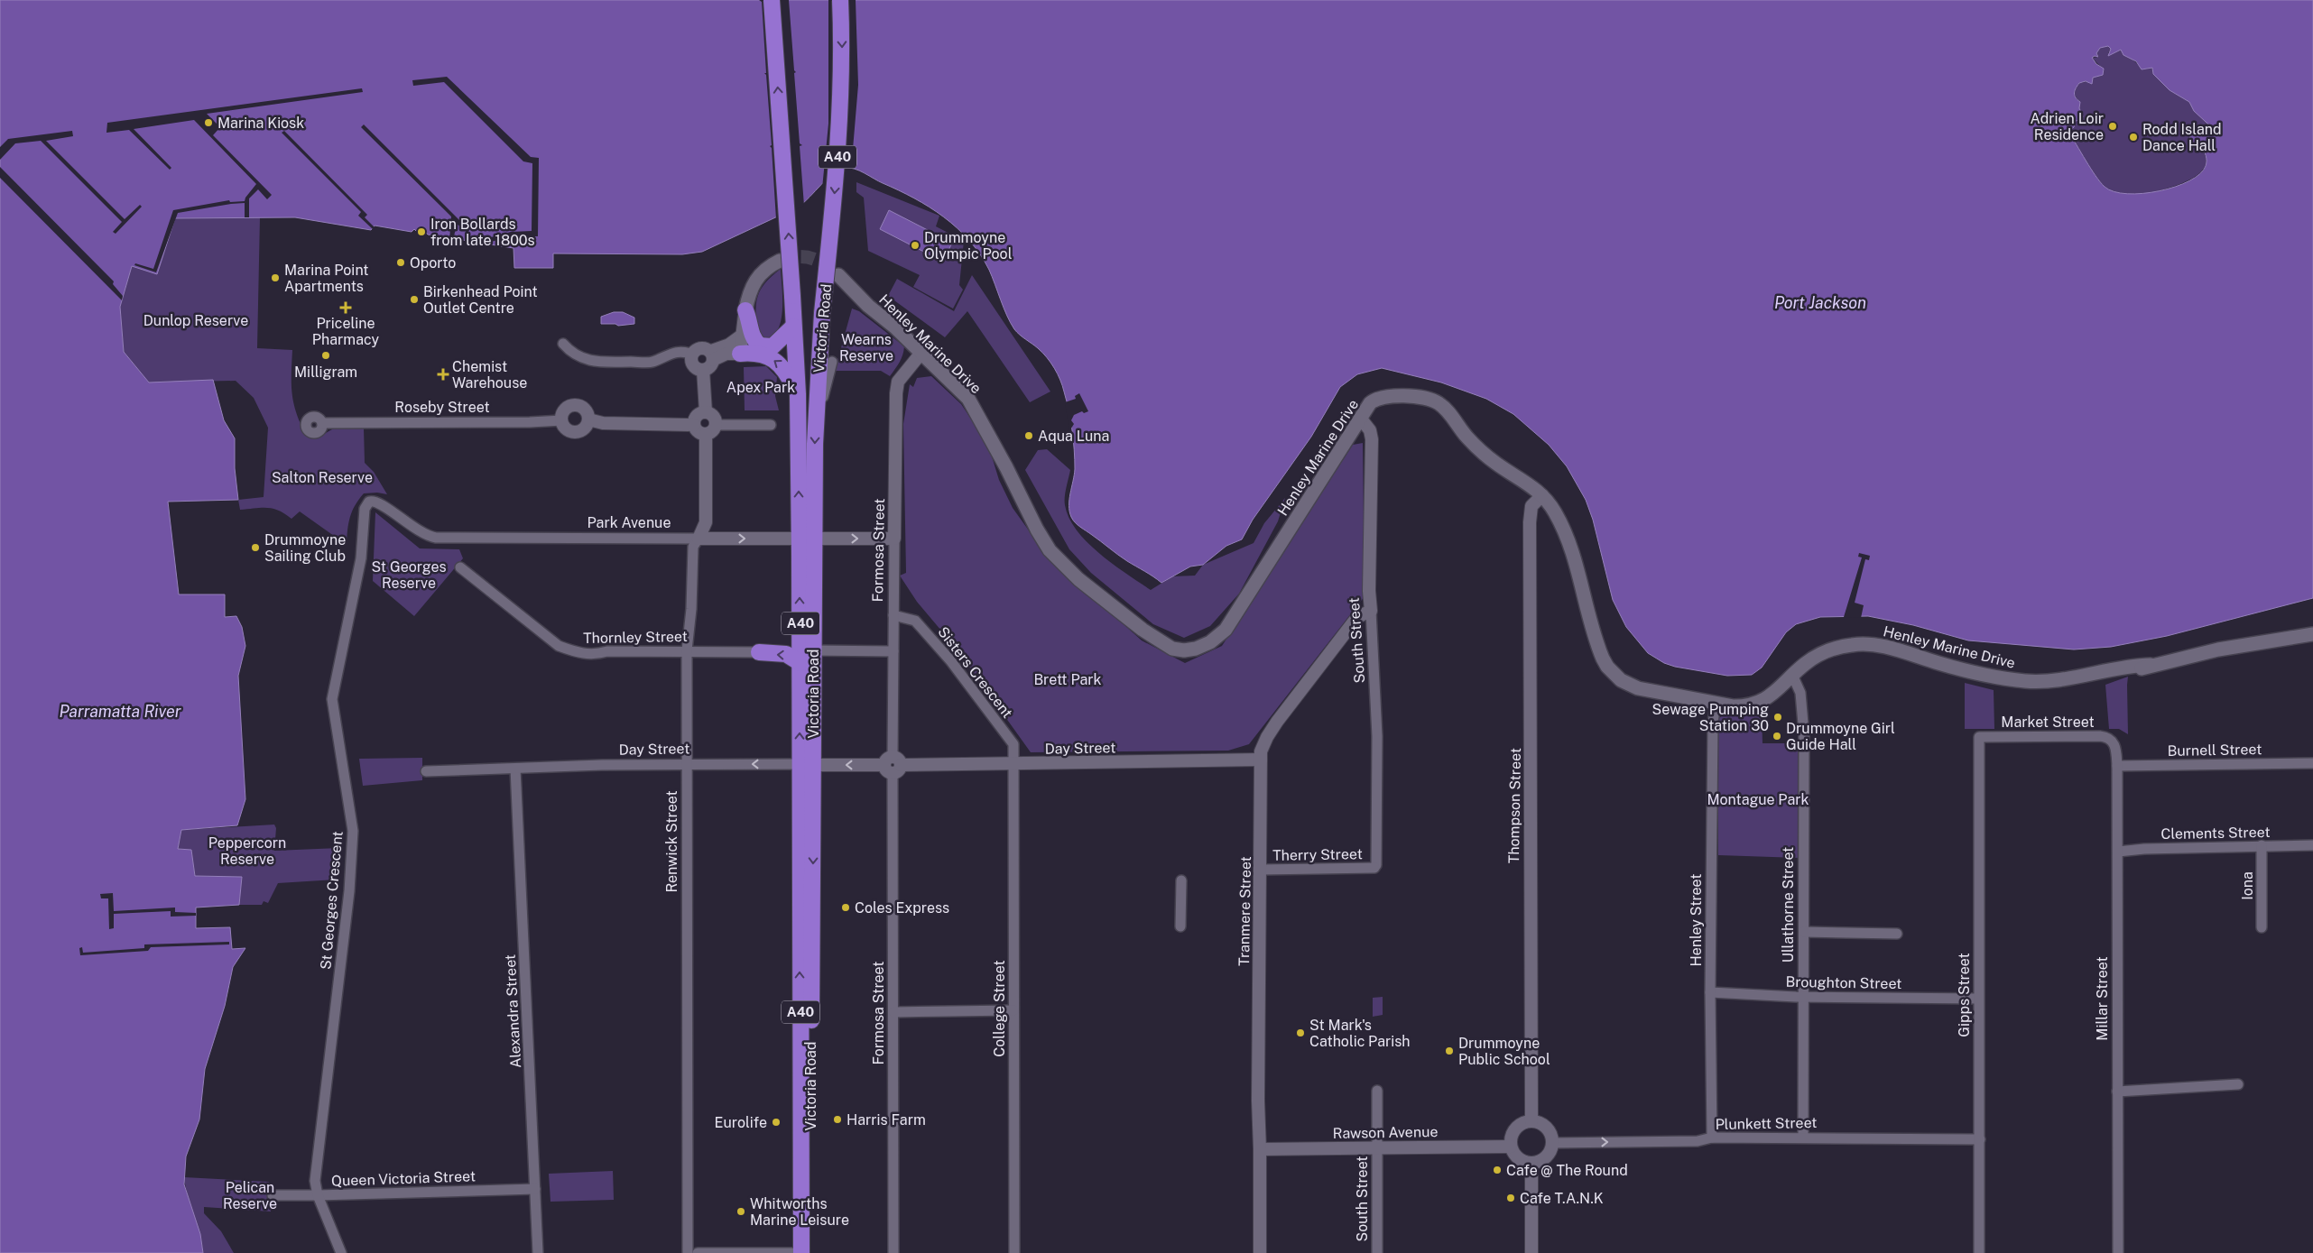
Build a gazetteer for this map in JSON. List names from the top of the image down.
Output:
{
  "streets": {
    "highway": ["A40", "Victoria Road"],
    "main road": ["Henley Marine Drive"],
    "street": [
      "Roseby Street",
      "Park Avenue",
      "Formosa Street",
      "Thornley Street",
      "South Street",
      "Sisters Crescent",
      "Market Street",
      "Day Street",
      "Burnell Street",
      "Thompson Street",
      "Clements Street",
      "Renwick Street",
      "Therry Street",
      "Iona",
      "St Georges Crescent",
      "Ullathorne Street",
      "Tranmere Street",
      "Henley Street",
      "Broughton Street",
      "Gipps Street",
      "Millar Street",
      "College Street",
      "Alexandra Street",
      "Plunkett Street",
      "Rawson Avenue",
      "Queen Victoria Street"
    ]
  },
  "crossings": [
    ["Victoria Road", "Park Avenue"],
    ["Victoria Road", "Day Street"],
    ["Henley Marine Drive", "Formosa Street"],
    ["Henley Marine Drive", "South Street"],
    ["Henley Marine Drive", "Thompson Street"],
    ["Henley Marine Drive", "Ullathorne Street"],
    ["Henley Marine Drive", "Henley Street"],
    ["Park Avenue", "Formosa Street"],
    ["Park Avenue", "Renwick Street"],
    ["Park Avenue", "St Georges Crescent"],
    ["Formosa Street", "Sisters Crescent"],
    ["Formosa Street", "Day Street"],
    ["Thornley Street", "Renwick Street"],
    ["South Street", "Therry Street"],
    ["South Street", "Tranmere Street"],
    ["South Street", "Rawson Avenue"],
    ["Sisters Crescent", "Day Street"],
    ["Sisters Crescent", "College Street"],
    ["Market Street", "Gipps Street"],
    ["Market Street", "Millar Street"],
    ["Day Street", "Renwick Street"],
    ["Day Street", "Tranmere Street"],
    ["Day Street", "College Street"],
    ["Day Street", "Alexandra Street"],
    ["Burnell Street", "Millar Street"],
    ["Thompson Street", "Plunkett Street"],
    ["Thompson Street", "Rawson Avenue"],
    ["Clements Street", "Iona"],
    ["Clements Street", "Millar Street"],
    ["Therry Street", "Tranmere Street"],
    ["St Georges Crescent", "Queen Victoria Street"],
    ["Ullathorne Street", "Broughton Street"],
    ["Ullathorne Street", "Plunkett Street"],
    ["Tranmere Street", "Rawson Avenue"],
    ["Henley Street", "Broughton Street"],
    ["Henley Street", "Plunkett Street"],
    ["Broughton Street", "Gipps Street"],
    ["Gipps Street", "Plunkett Street"],
    ["Alexandra Street", "Queen Victoria Street"],
    ["Plunkett Street", "Rawson Avenue"]
  ],
  "one_way": ["Park Avenue", "Plunkett Street"],
  "water": ["Port Jackson", "Parramatta River"],
  "parks": [
    "Dunlop Reserve",
    "Wearns Reserve",
    "Apex Park",
    "Salton Reserve",
    "St Georges Reserve",
    "Brett Park",
    "Montague Park",
    "Peppercorn Reserve",
    "Pelican Reserve"
  ],
  "places": {
    "other": [
      "Marina Kiosk",
      "Adrien Loir Residence",
      "Rodd Island Dance Hall",
      "Iron Bollards from late 1800s",
      "Drummoyne Olympic Pool",
      "Oporto",
      "Marina Point Apartments",
      "Birkenhead Point Outlet Centre",
      "Milligram",
      "Aqua Luna",
      "Drummoyne Sailing Club",
      "Sewage Pumping Station 30",
      "Drummoyne Girl Guide Hall",
      "Coles Express",
      "St Mark's Catholic Parish",
      "Drummoyne Public School",
      "Harris Farm",
      "Eurolife",
      "Cafe @ The Round",
      "Cafe T.A.N.K",
      "Whitworths Marine Leisure"
    ],
    "health": ["Priceline Pharmacy", "Chemist Warehouse"]
  }
}
